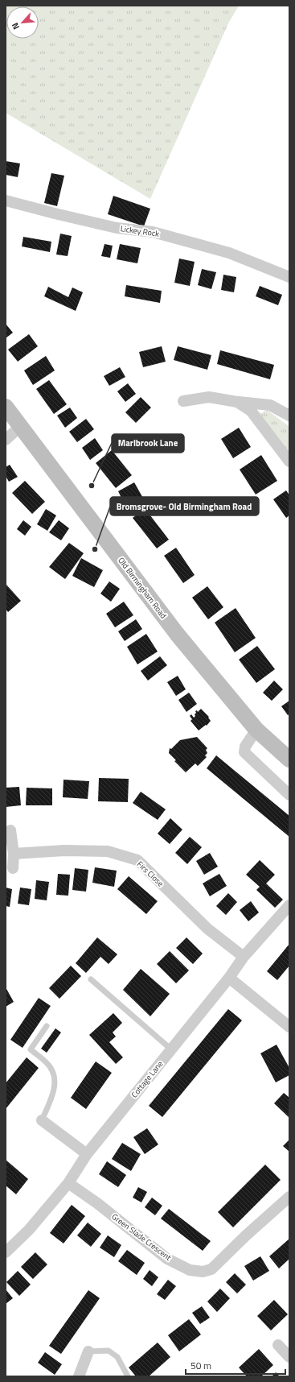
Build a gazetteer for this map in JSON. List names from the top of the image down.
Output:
{
  "streets": {
    "main road": ["Old Birmingham Road"],
    "street": [
      "Lickey Rock",
      "Firs Close",
      "Cottage Lane",
      "Green Slade Crescent"
    ]
  },
  "crossings": [
    ["Firs Close", "Cottage Lane"],
    ["Cottage Lane", "Green Slade Crescent"]
  ],
  "places": ["Marlbrook Lane", "Bromsgrove- Old Birmingham Road"],
  "scale_bar": "50 m",
  "north": "bottom left"
}
